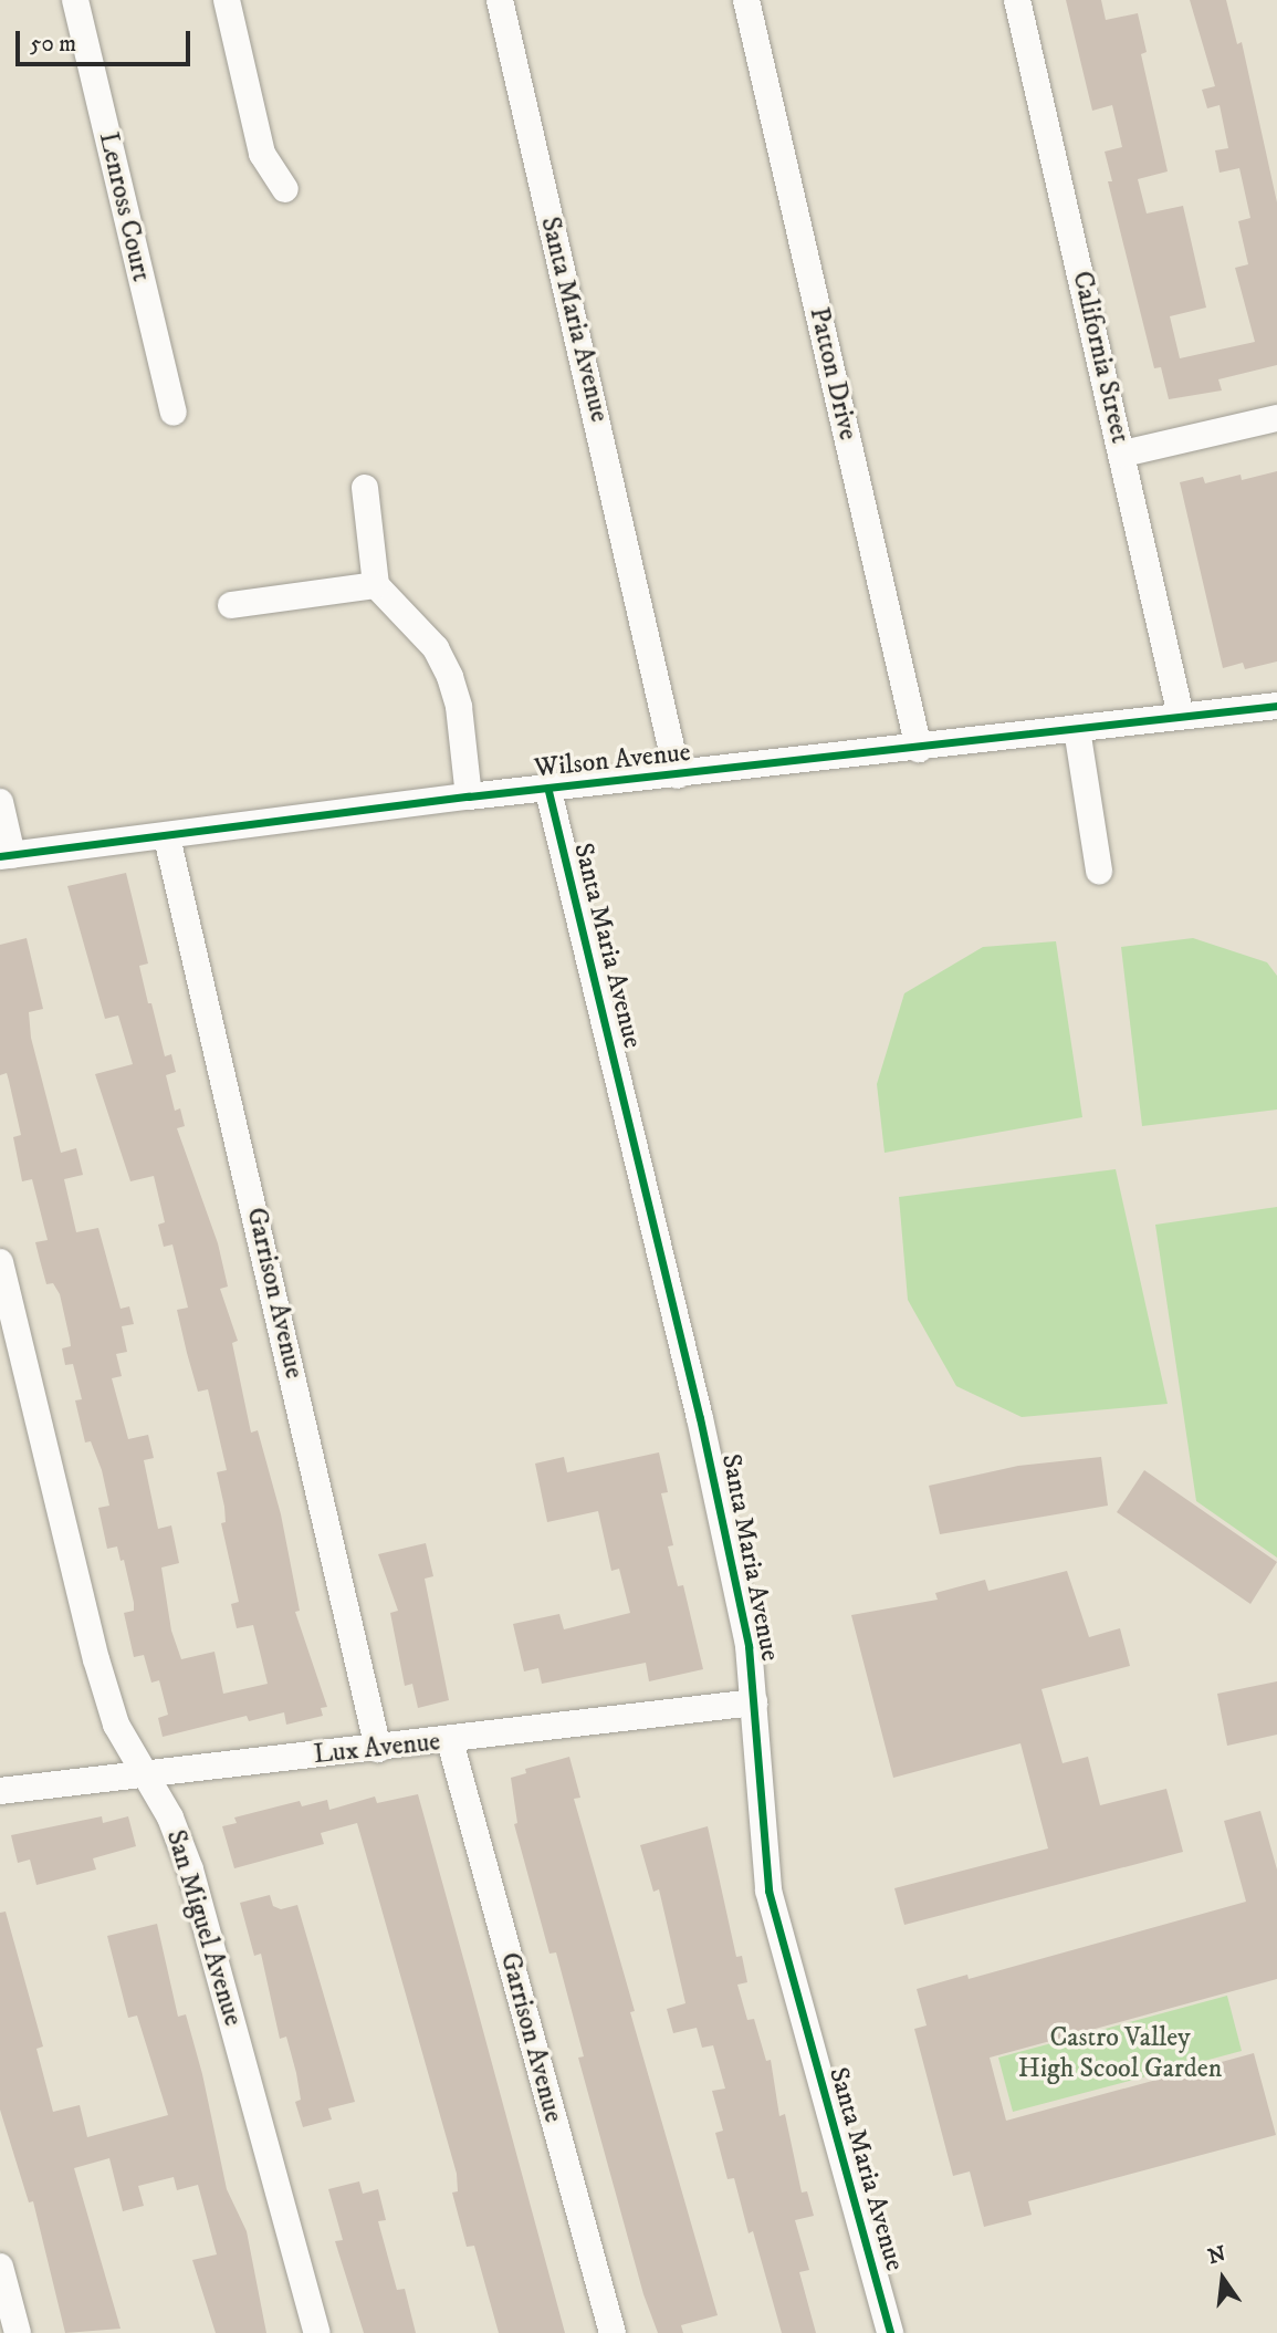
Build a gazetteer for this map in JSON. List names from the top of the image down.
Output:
{
  "streets": {
    "street": [
      "Lenross Court",
      "Santa Maria Avenue",
      "California Street",
      "Patton Drive",
      "Wilson Avenue",
      "Garrison Avenue",
      "Lux Avenue",
      "San Miguel Avenue"
    ]
  },
  "crossings": [
    ["Santa Maria Avenue", "Wilson Avenue"],
    ["Santa Maria Avenue", "Lux Avenue"],
    ["California Street", "Wilson Avenue"],
    ["Patton Drive", "Wilson Avenue"],
    ["Wilson Avenue", "Garrison Avenue"],
    ["Garrison Avenue", "Lux Avenue"],
    ["Lux Avenue", "San Miguel Avenue"]
  ],
  "parks": ["Castro Valley High Scool Garden"],
  "scale_bar": "50 m",
  "north": "top"
}
